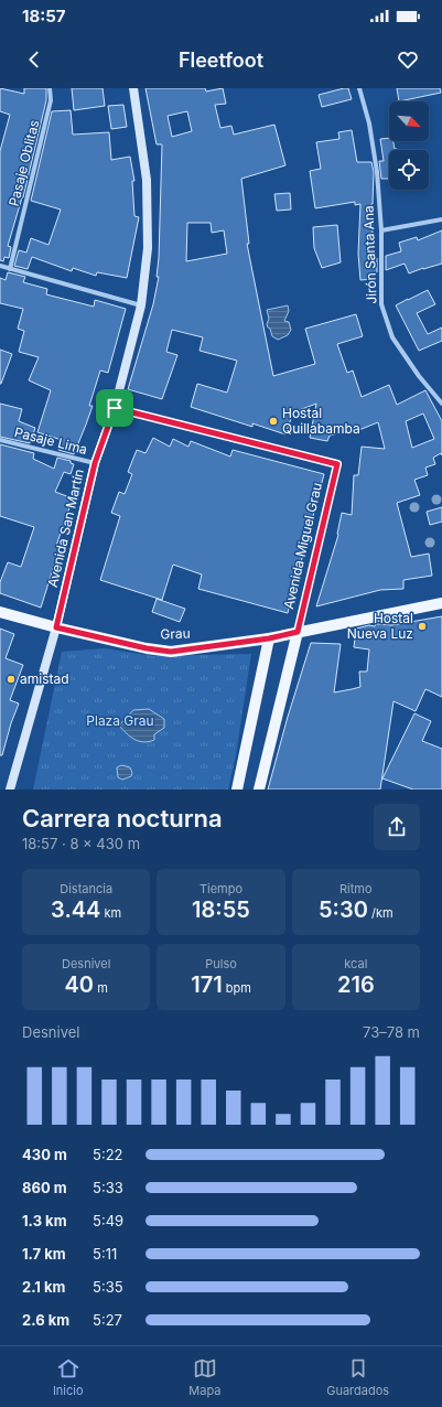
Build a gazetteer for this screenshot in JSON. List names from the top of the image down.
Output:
{
  "streets": {
    "main road": ["Avenida San Martín", "Avenida Miguel Grau", "Grau"],
    "street": ["Pasaje Oblitas", "Jirón Santa Ana", "Pasaje Lima"]
  },
  "crossings": [
    ["Pasaje Lima", "Avenida San Martín"],
    ["Avenida San Martín", "Avenida Miguel Grau"],
    ["Avenida San Martín", "Grau"],
    ["Avenida Miguel Grau", "Grau"]
  ],
  "parks": ["Plaza Grau"],
  "places": ["Hostal Quillabamba", "Hostal Nueva Luz", "amistad"],
  "north": "bottom right",
  "page": {
    "status": "18:57",
    "header": "Fleetfoot",
    "heading": ["Carrera nocturna", "18:57 · 8 × 430 m"],
    "stats": [
      ["Distancia", "3.44 km"],
      ["Tiempo", "18:55"],
      ["Ritmo", "5:30 /km"],
      ["Desnivel", "40 m"],
      ["Pulso", "171 bpm"],
      ["kcal", "216"]
    ],
    "chart": ["Desnivel", "73–78 m"],
    "list": [
      {
        "name": "430 m",
        "note": "5:22"
      },
      {
        "name": "860 m",
        "note": "5:33"
      },
      {
        "name": "1.3 km",
        "note": "5:49"
      },
      {
        "name": "1.7 km",
        "note": "5:11"
      },
      {
        "name": "2.1 km",
        "note": "5:35"
      },
      {
        "name": "2.6 km",
        "note": "5:27"
      }
    ],
    "tabs": ["Inicio", "Mapa", "Guardados"]
  }
}
